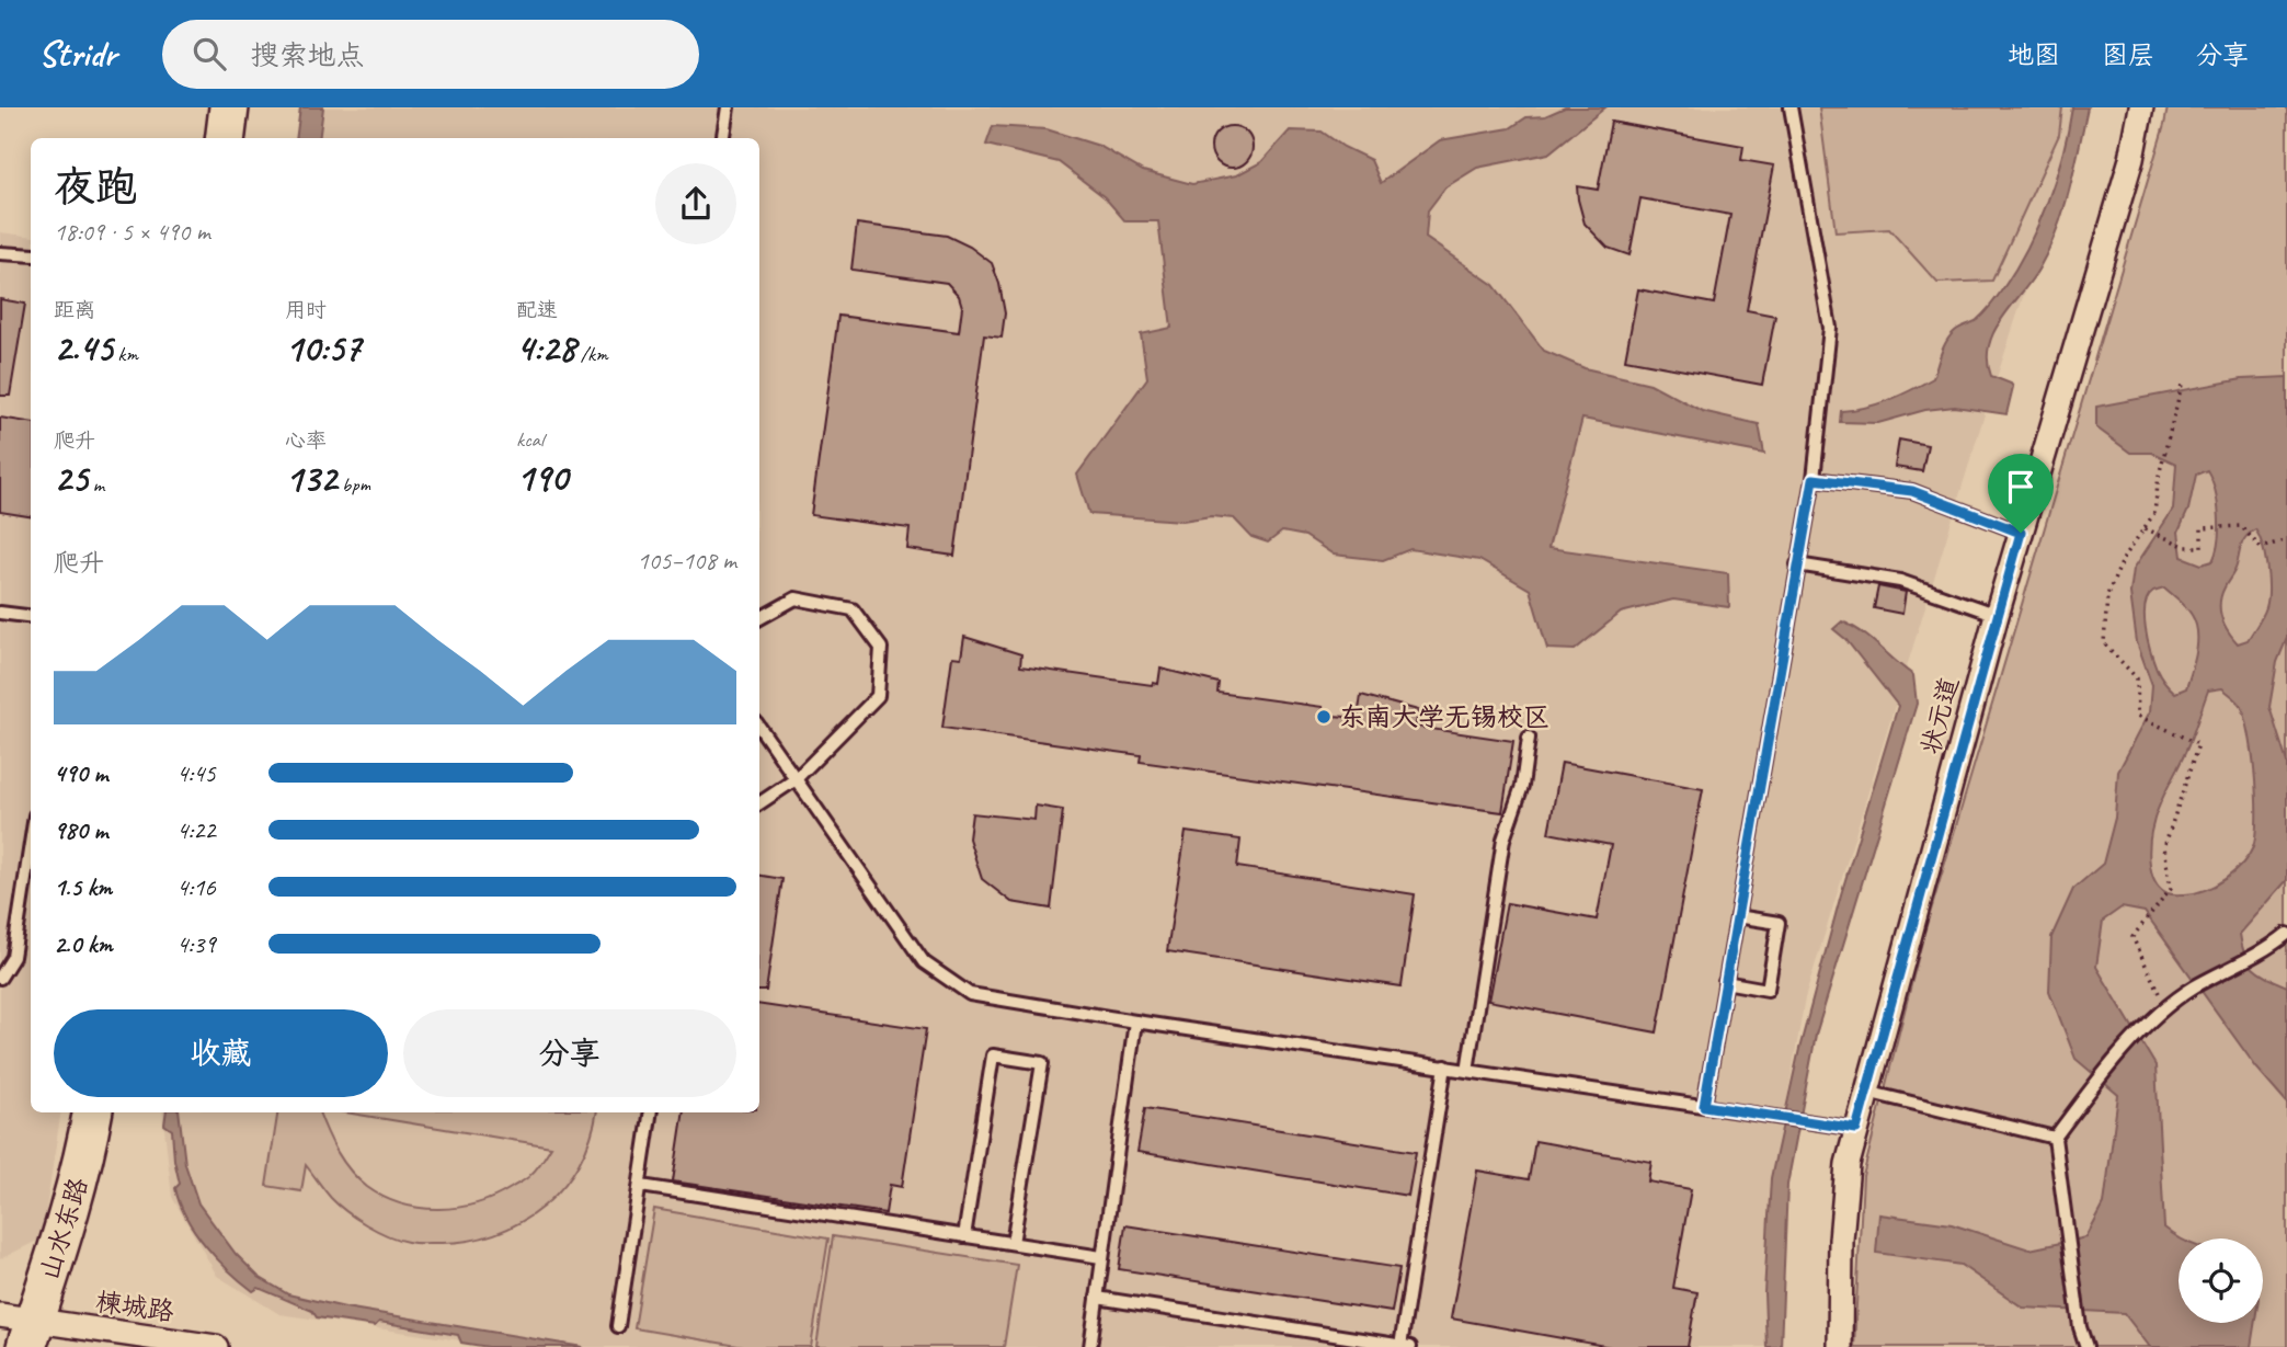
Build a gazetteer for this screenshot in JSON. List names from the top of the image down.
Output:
{
  "streets": {
    "highway": ["山水东路"],
    "street": ["状元道", "楝城路"]
  },
  "crossings": [
    ["山水东路", "楝城路"]
  ],
  "places": ["东南大学无锡校区"],
  "page": {
    "header": "Stridr",
    "search": "搜索地点",
    "nav": ["地图", "图层", "分享"],
    "heading": ["夜跑", "18:09 · 5 × 490 m"],
    "stats": [
      ["距离", "2.45 km"],
      ["用时", "10:57"],
      ["配速", "4:28 /km"],
      ["爬升", "25 m"],
      ["心率", "132 bpm"],
      ["kcal", "190"]
    ],
    "chart": ["爬升", "105–108 m"],
    "list": [
      {
        "name": "490 m",
        "note": "4:45"
      },
      {
        "name": "980 m",
        "note": "4:22"
      },
      {
        "name": "1.5 km",
        "note": "4:16"
      },
      {
        "name": "2.0 km",
        "note": "4:39"
      }
    ],
    "buttons": ["收藏", "分享"]
  }
}
